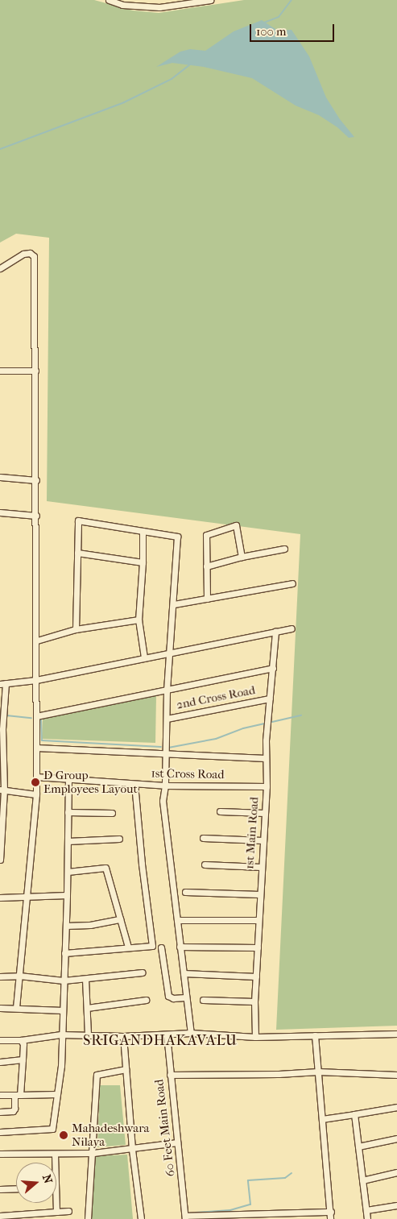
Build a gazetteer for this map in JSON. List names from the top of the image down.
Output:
{
  "streets": {
    "street": [
      "2nd Cross Road",
      "1st Cross Road",
      "1st Main Road",
      "60 Feet Main Road"
    ]
  },
  "crossings": [
    ["2nd Cross Road", "1st Main Road"],
    ["1st Cross Road", "1st Main Road"]
  ],
  "districts": ["SRIGANDHAKAVALU"],
  "places": ["D Group Employees Layout", "Mahadeshwara Nilaya"],
  "scale_bar": "100 m",
  "north": "right"
}
